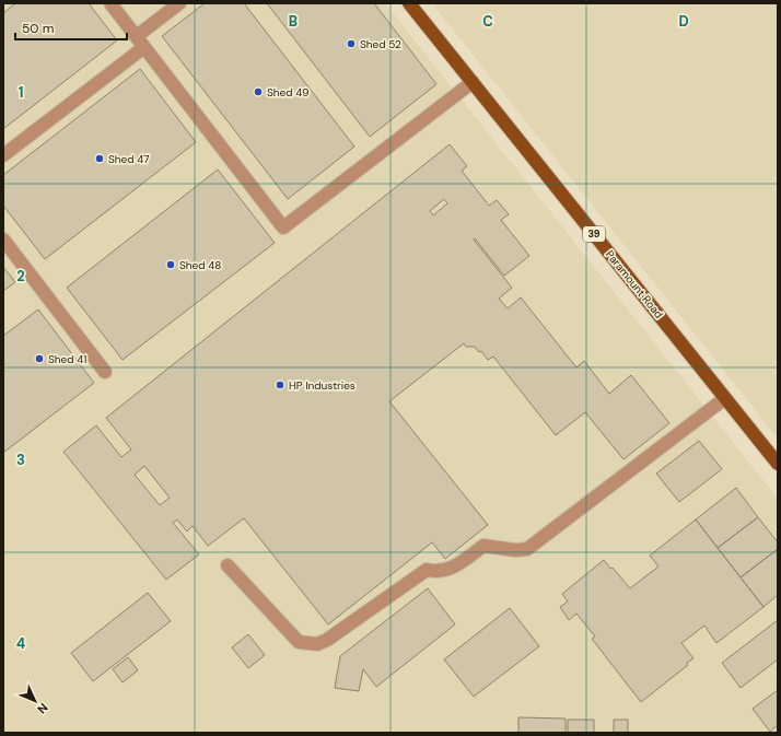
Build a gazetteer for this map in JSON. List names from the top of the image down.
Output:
{
  "streets": {
    "main road": ["39", "Paramount Road"]
  },
  "places": [
    "Shed 52",
    "Shed 49",
    "Shed 47",
    "Shed 48",
    "Shed 41",
    "HP Industries"
  ],
  "scale_bar": "50 m",
  "north": "bottom right",
  "grid": {
    "columns": ["B", "C", "D"],
    "rows": [
      "1",
      "2",
      "3",
      "4"
    ]
  }
}
